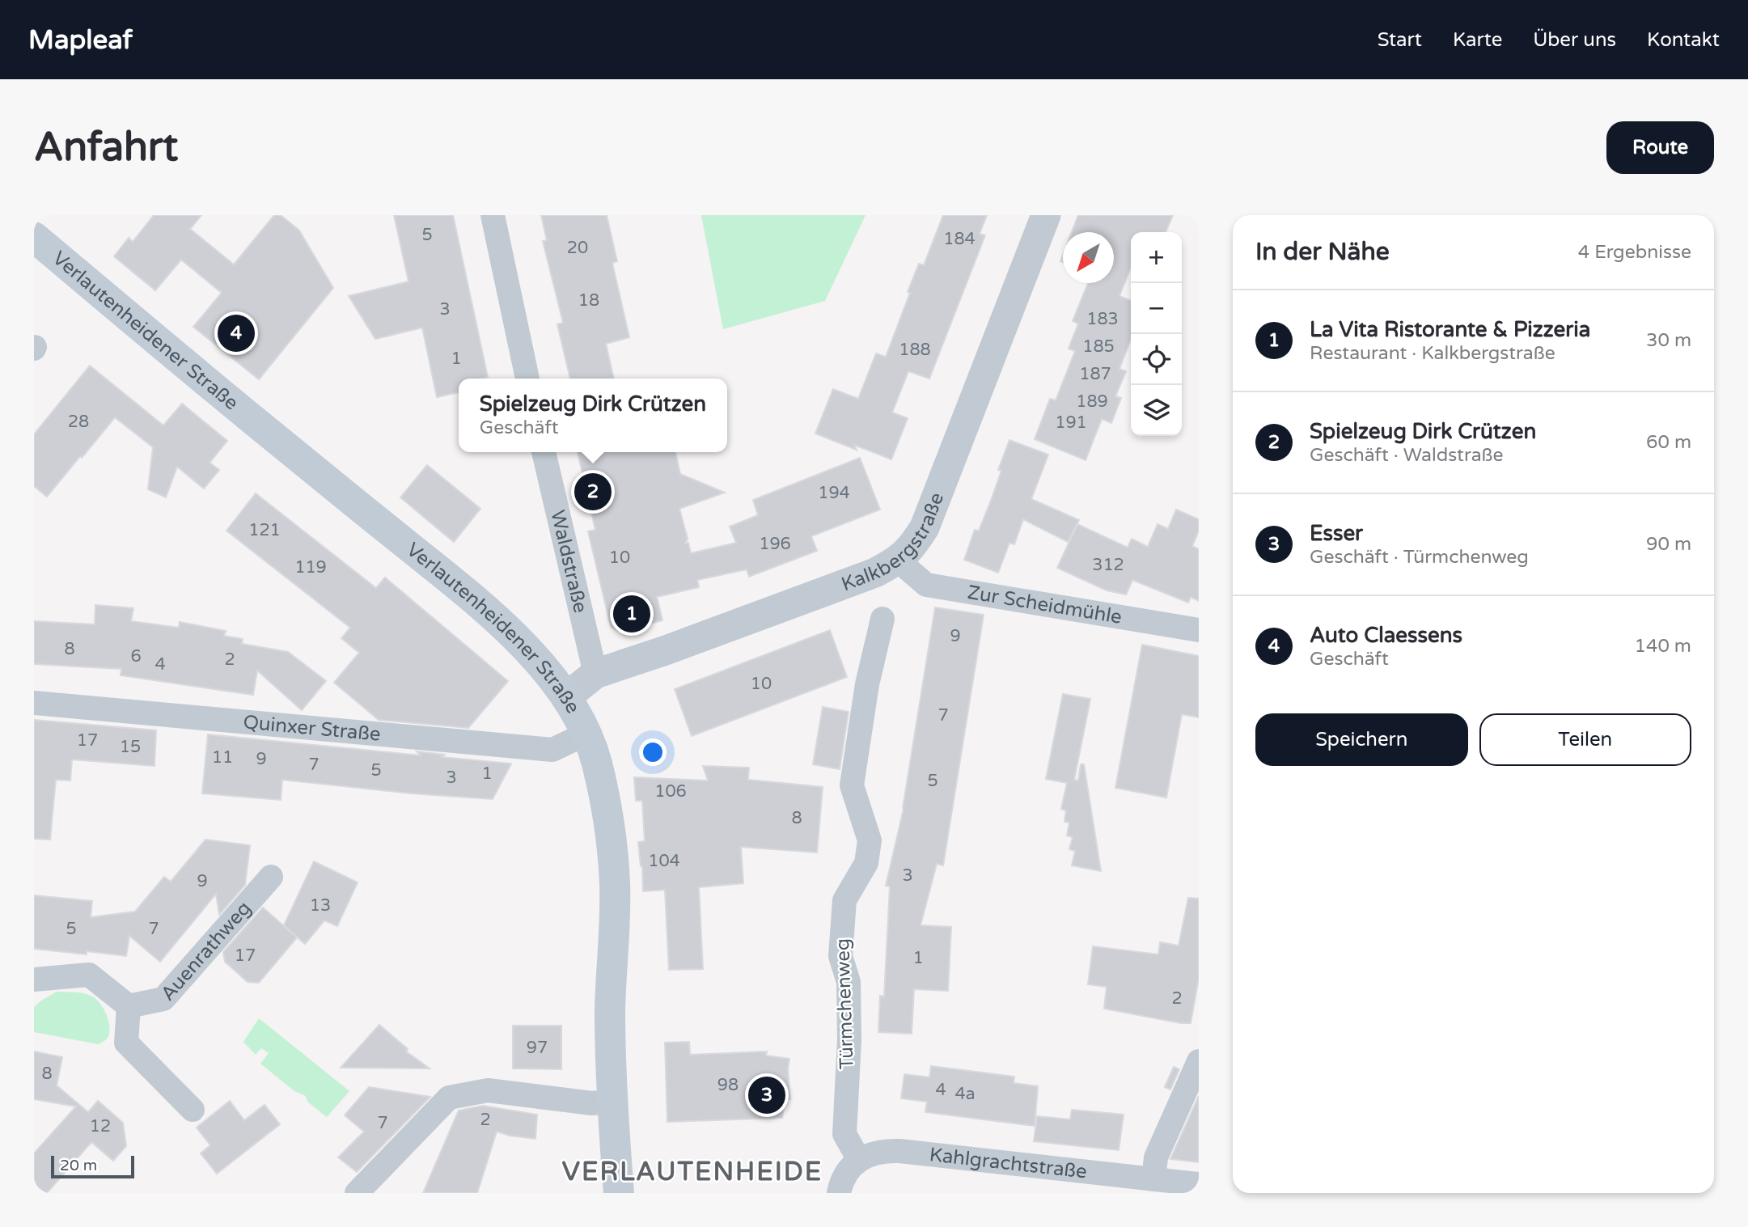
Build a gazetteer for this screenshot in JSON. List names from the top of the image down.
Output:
{
  "streets": {
    "main road": ["Verlautenheidener Straße"],
    "street": [
      "Kalkbergstraße",
      "Waldstraße",
      "Zur Scheidmühle",
      "Quinxer Straße",
      "Auenrathweg",
      "Türmchenweg",
      "Kahlgrachtstraße"
    ]
  },
  "crossings": [
    ["Verlautenheidener Straße", "Kalkbergstraße"],
    ["Verlautenheidener Straße", "Quinxer Straße"],
    ["Kalkbergstraße", "Waldstraße"],
    ["Kalkbergstraße", "Zur Scheidmühle"],
    ["Türmchenweg", "Kahlgrachtstraße"]
  ],
  "districts": ["VERLAUTENHEIDE"],
  "house_numbers": [
    "5",
    "184",
    "20",
    "18",
    "3",
    "183",
    "185",
    "188",
    "1",
    "187",
    "189",
    "28",
    "191",
    "194",
    "121",
    "196",
    "10",
    "312",
    "119",
    "9",
    "8",
    "6",
    "2",
    "4",
    "10",
    "7",
    "17",
    "15",
    "11",
    "9",
    "7",
    "5",
    "1",
    "3",
    "5",
    "106",
    "8",
    "104",
    "3",
    "9",
    "13",
    "5",
    "7",
    "17",
    "1",
    "2",
    "97",
    "8",
    "98",
    "4",
    "4a",
    "2",
    "7",
    "12"
  ],
  "scale_bar": "20 m",
  "north": "bottom left",
  "page": {
    "header": "Mapleaf",
    "nav": [
      "Start",
      "Karte",
      "Über uns",
      "Kontakt"
    ],
    "buttons": [
      "Route",
      ["Speichern", "Teilen"]
    ],
    "title": "Anfahrt",
    "heading": ["In der Nähe", "4 Ergebnisse"],
    "map_buttons": ["+", "−"],
    "list": [
      {
        "mark": "1",
        "name": "La Vita Ristorante & Pizzeria",
        "note": "Restaurant · Kalkbergstraße",
        "value": "30 m"
      },
      {
        "mark": "2",
        "name": "Spielzeug Dirk Crützen",
        "note": "Geschäft · Waldstraße",
        "value": "60 m"
      },
      {
        "mark": "3",
        "name": "Esser",
        "note": "Geschäft · Türmchenweg",
        "value": "90 m"
      },
      {
        "mark": "4",
        "name": "Auto Claessens",
        "note": "Geschäft",
        "value": "140 m"
      }
    ],
    "pins": [
      "4",
      "2",
      "1",
      "3"
    ],
    "popup": ["Spielzeug Dirk Crützen", "Geschäft"],
    "scale": "20 m"
  }
}
